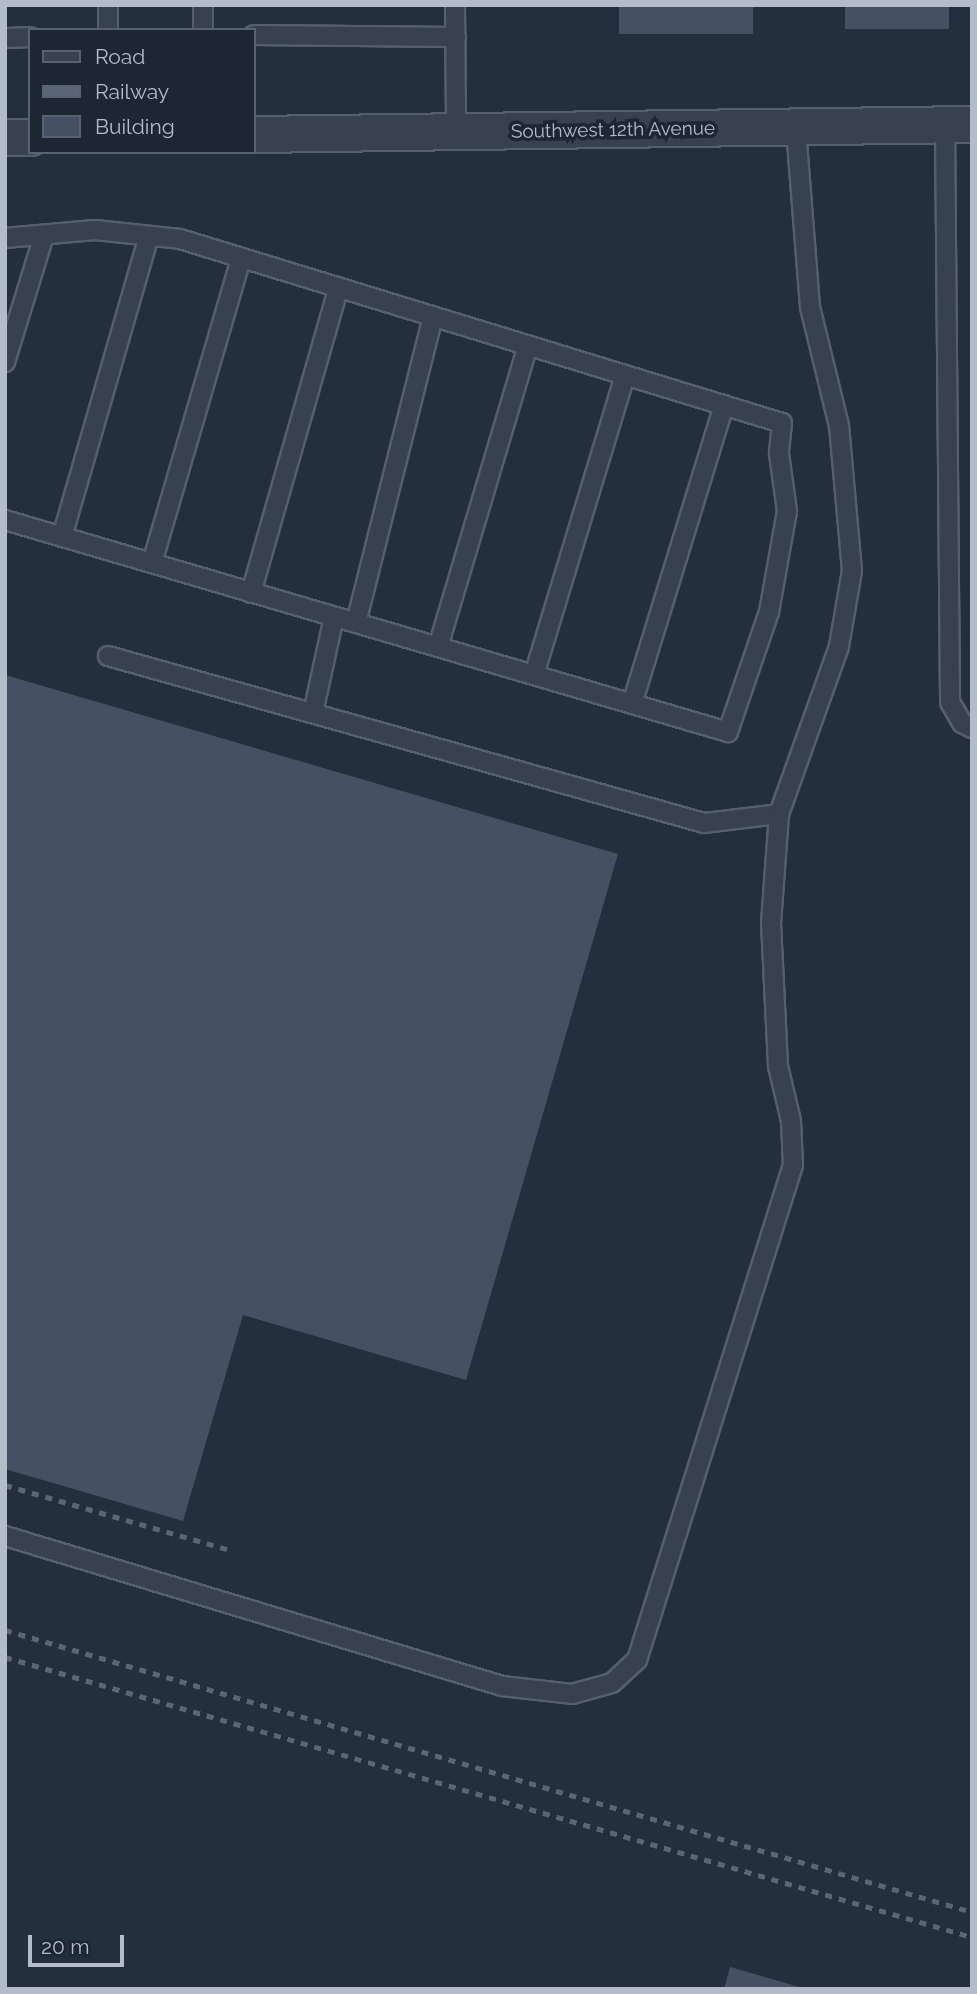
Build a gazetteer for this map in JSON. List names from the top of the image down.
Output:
{
  "streets": {
    "street": ["Southwest 12th Avenue"]
  },
  "legend": ["Road", "Railway", "Building"],
  "scale_bar": "20 m"
}
